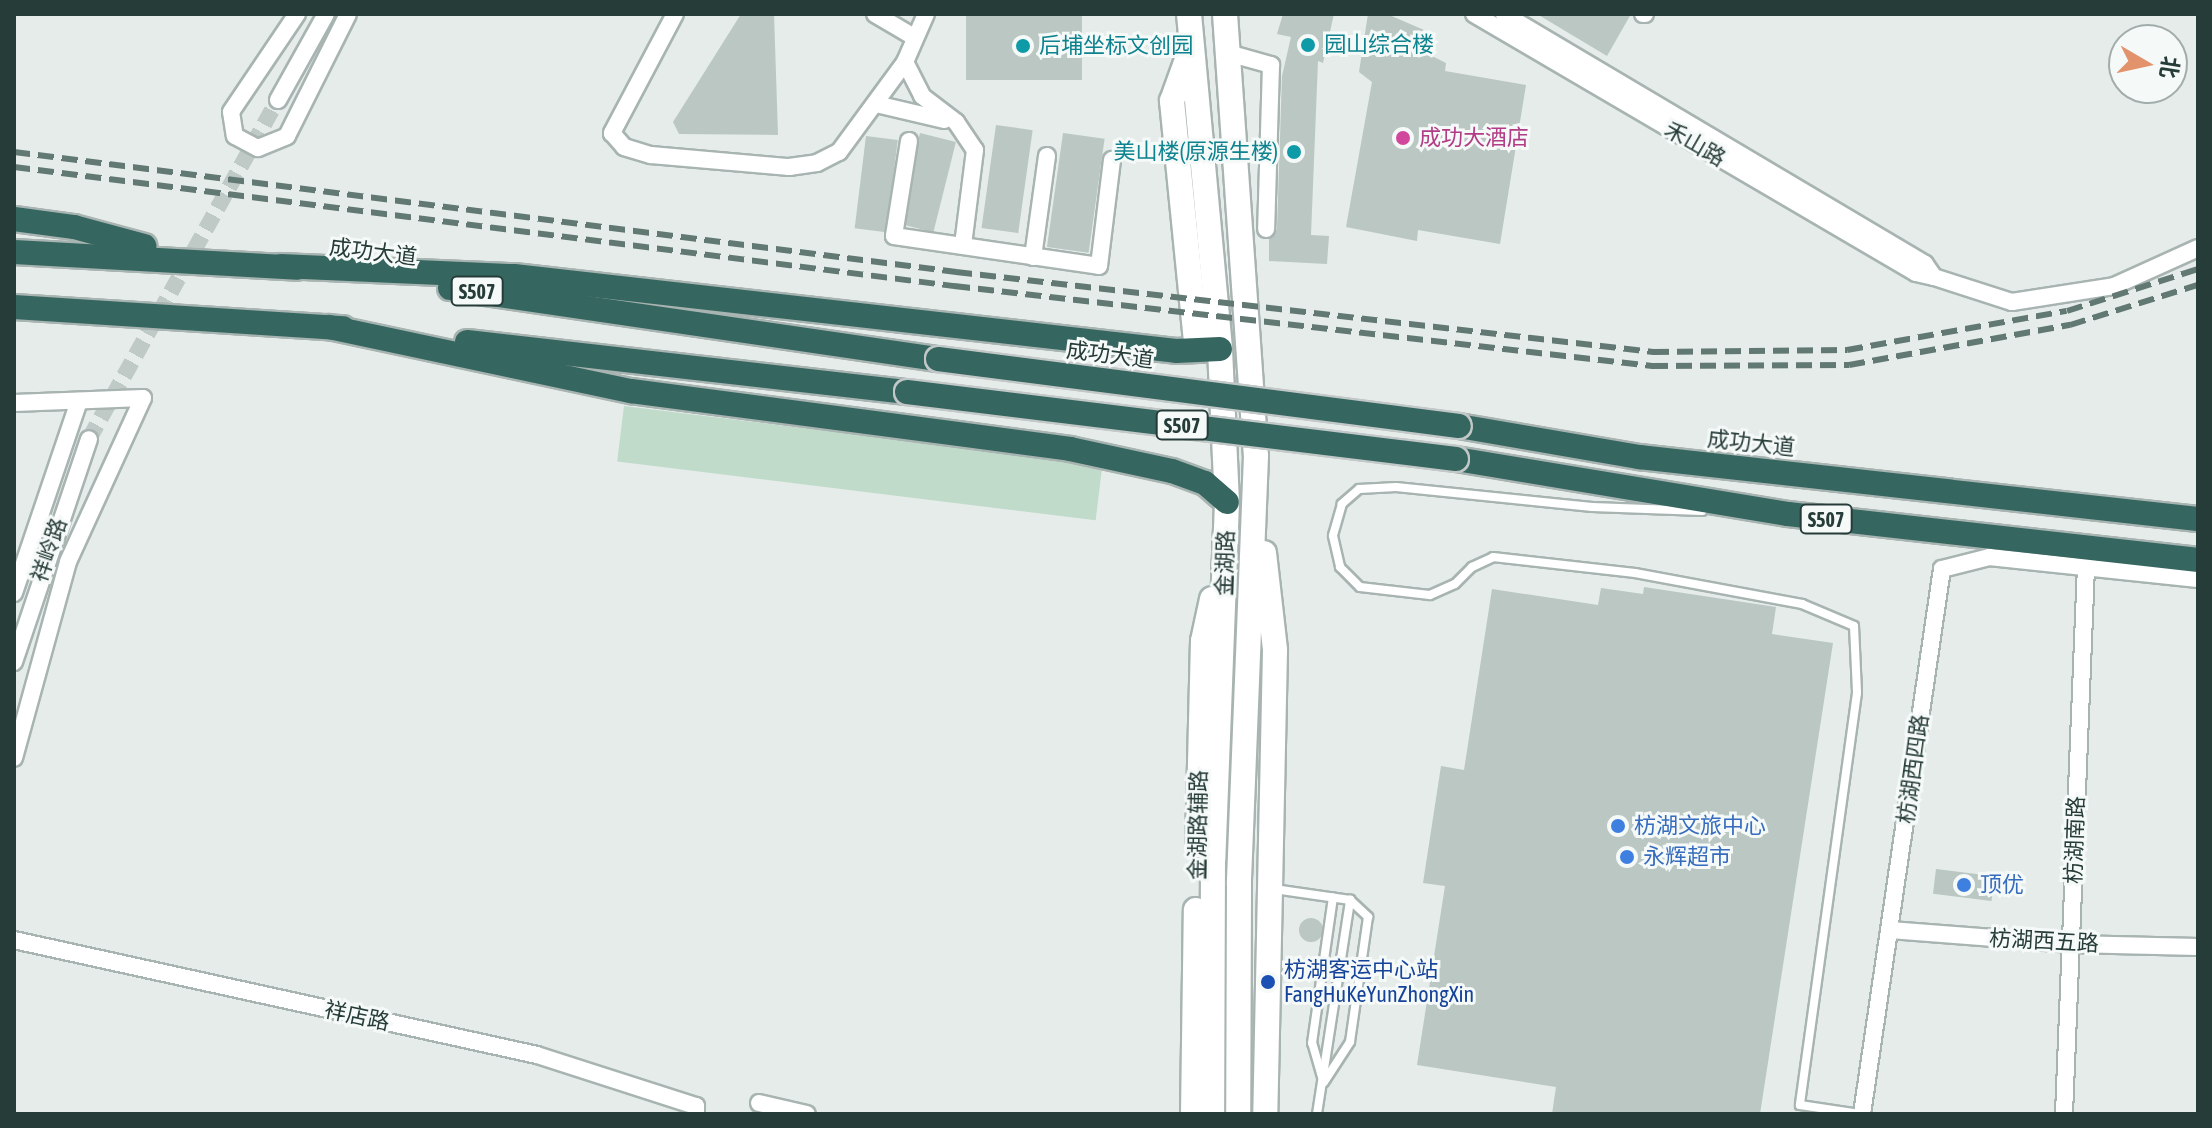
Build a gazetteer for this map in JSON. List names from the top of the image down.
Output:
{
  "streets": {
    "highway": ["成功大道", "S507"],
    "main road": ["金湖路", "金湖路辅路"],
    "street": [
      "禾山路",
      "祥岭路",
      "枋湖西四路",
      "枋湖南路",
      "枋湖西五路",
      "祥店路"
    ]
  },
  "crossings": [
    ["金湖路", "金湖路辅路"],
    ["枋湖西四路", "枋湖南路"],
    ["枋湖西四路", "枋湖西五路"],
    ["枋湖南路", "枋湖西五路"]
  ],
  "places": [
    "园山综合楼",
    "后埔坐标文创园",
    "成功大酒店",
    "美山楼(原源生楼)",
    "枋湖文旅中心",
    "永辉超市",
    "顶优",
    "枋湖客运中心站 FangHuKeYunZhongXin"
  ],
  "north": "right"
}
